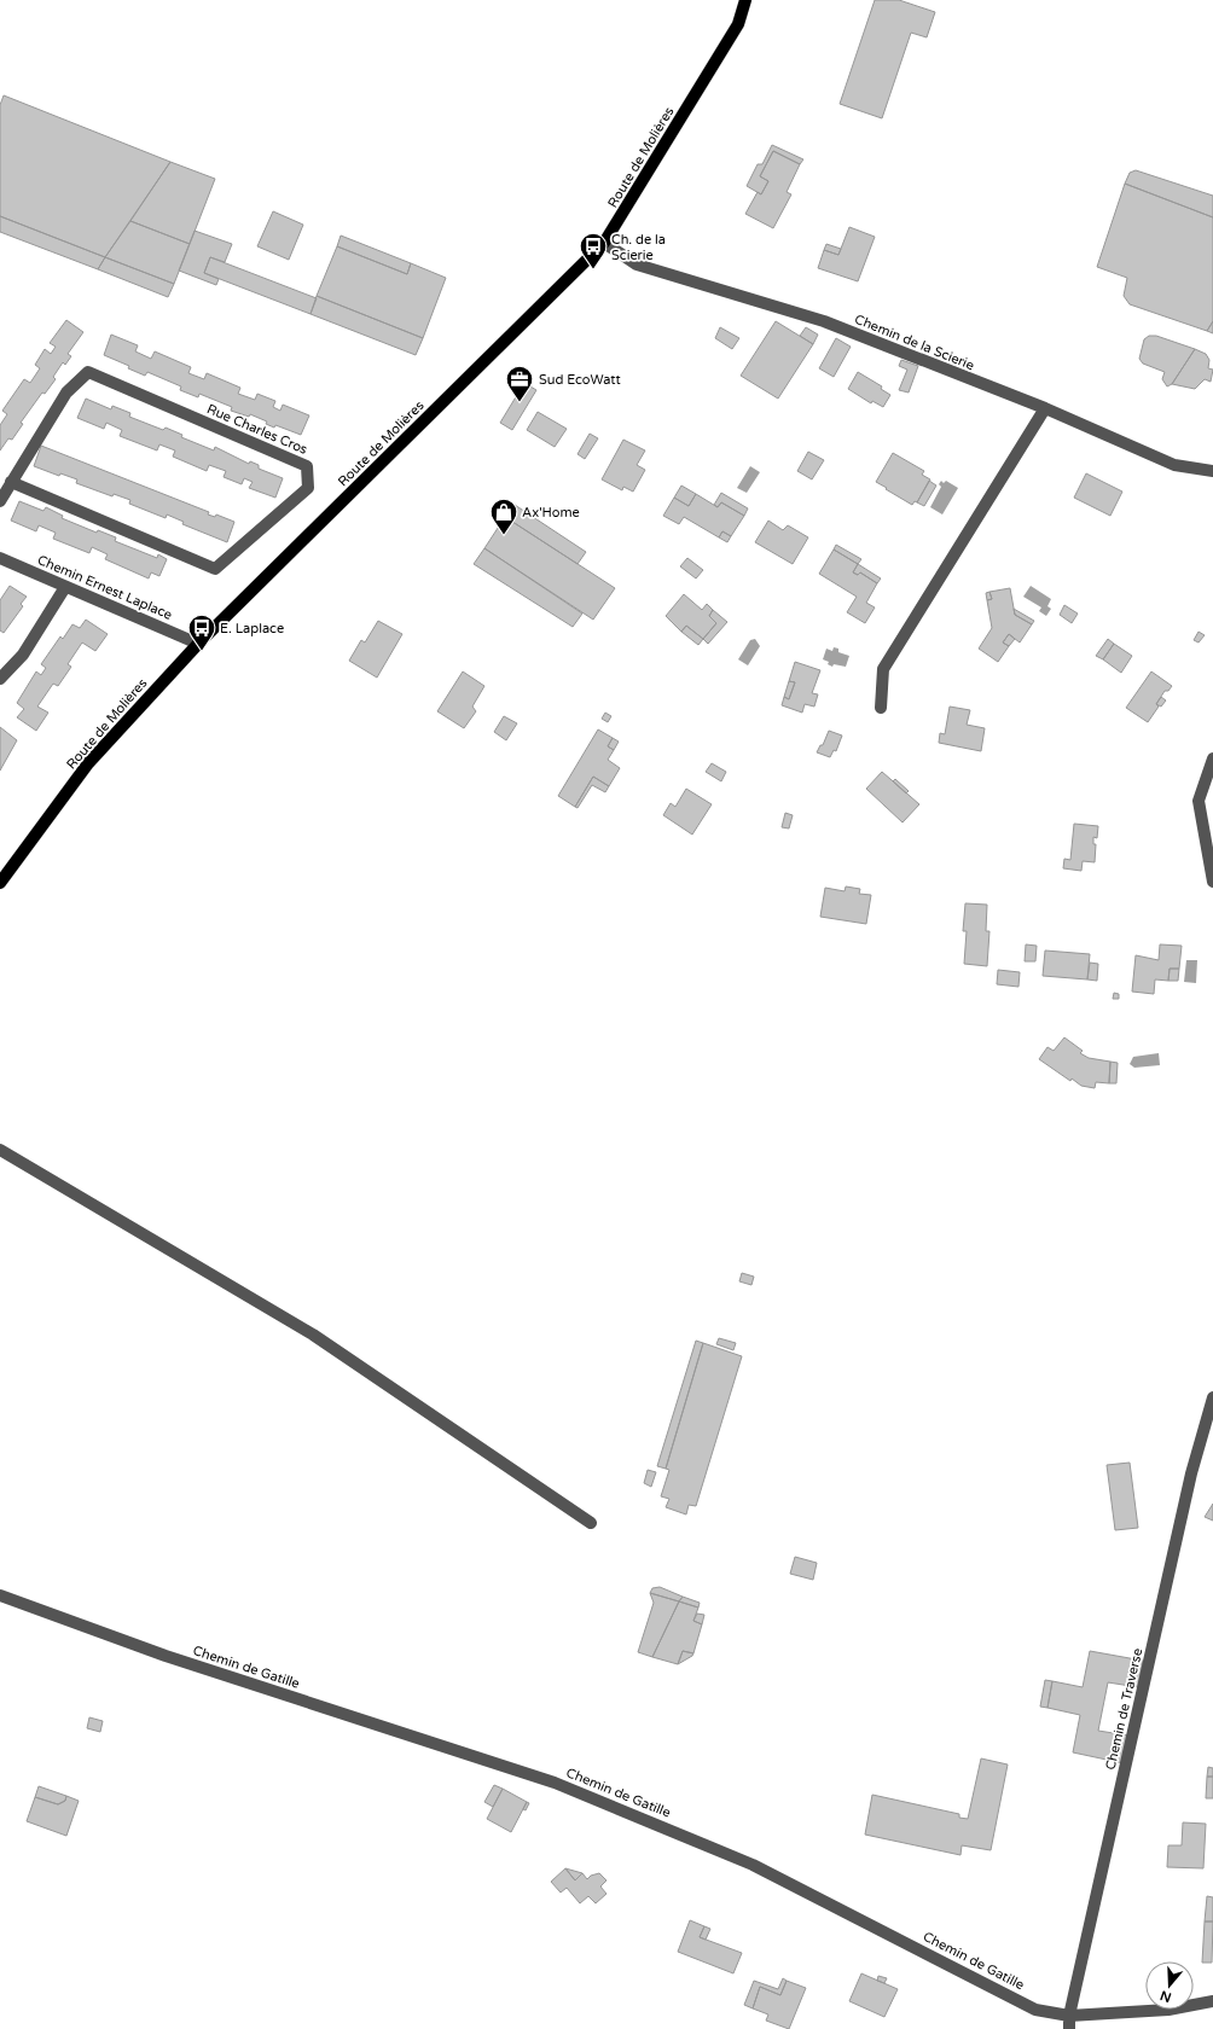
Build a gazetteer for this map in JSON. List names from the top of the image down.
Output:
{
  "streets": {
    "main road": ["Route de Molières"],
    "street": [
      "Chemin de la Scierie",
      "Rue Charles Cros",
      "Chemin Ernest Laplace",
      "Chemin de Gatille",
      "Chemin de Traverse"
    ]
  },
  "crossings": [
    ["Route de Molières", "Chemin de la Scierie"],
    ["Route de Molières", "Chemin Ernest Laplace"],
    ["Chemin de Gatille", "Chemin de Traverse"]
  ],
  "places": {
    "bus stop": ["Ch. de la Scierie", "E. Laplace"],
    "office": ["Sud EcoWatt"],
    "shop": ["Ax'Home"]
  },
  "north": "bottom"
}
